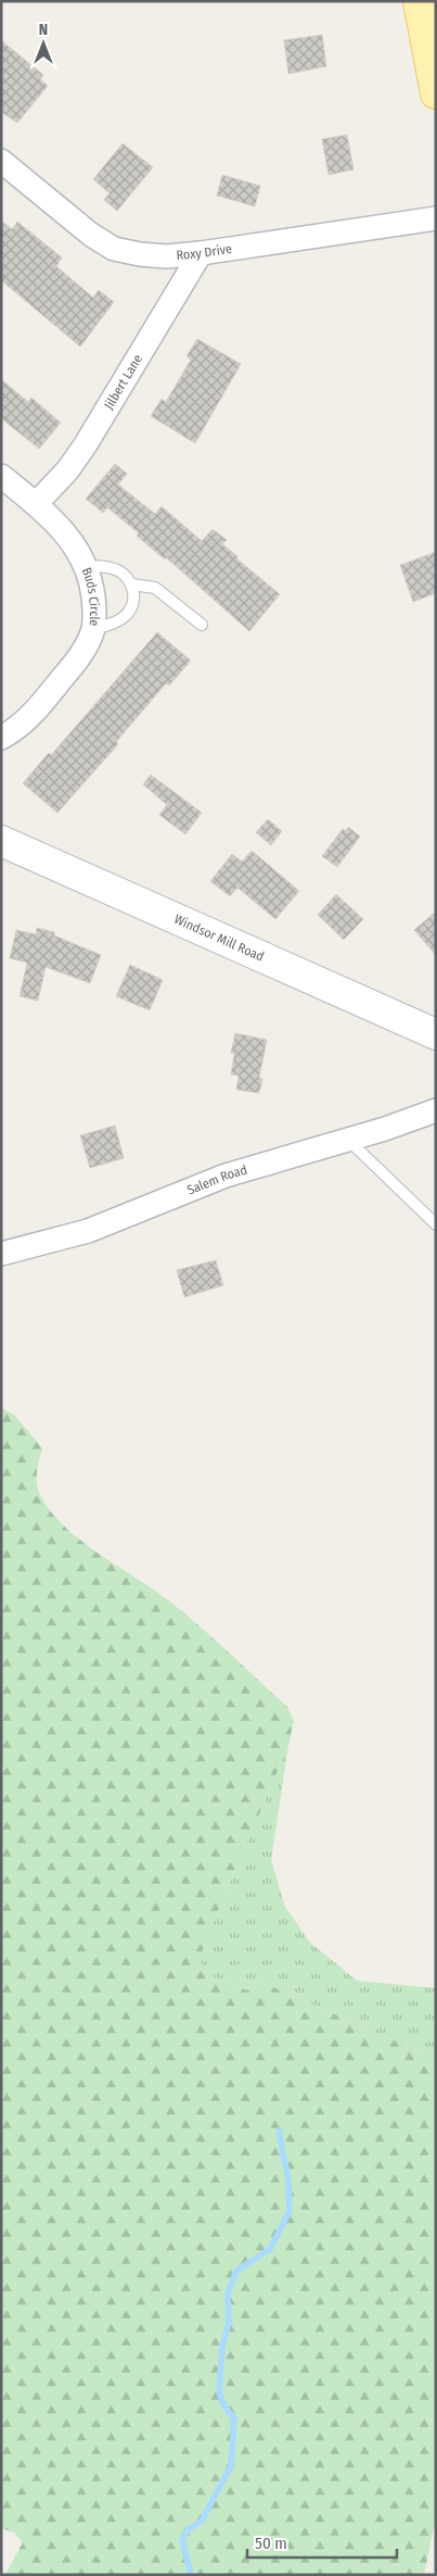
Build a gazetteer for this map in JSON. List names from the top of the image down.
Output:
{
  "streets": {
    "main road": ["Windsor Mill Road"],
    "street": [
      "Roxy Drive",
      "Jilbert Lane",
      "Buds Circle",
      "Salem Road"
    ]
  },
  "crossings": [
    ["Roxy Drive", "Jilbert Lane"],
    ["Jilbert Lane", "Buds Circle"]
  ],
  "scale_bar": "50 m",
  "north": "top"
}
